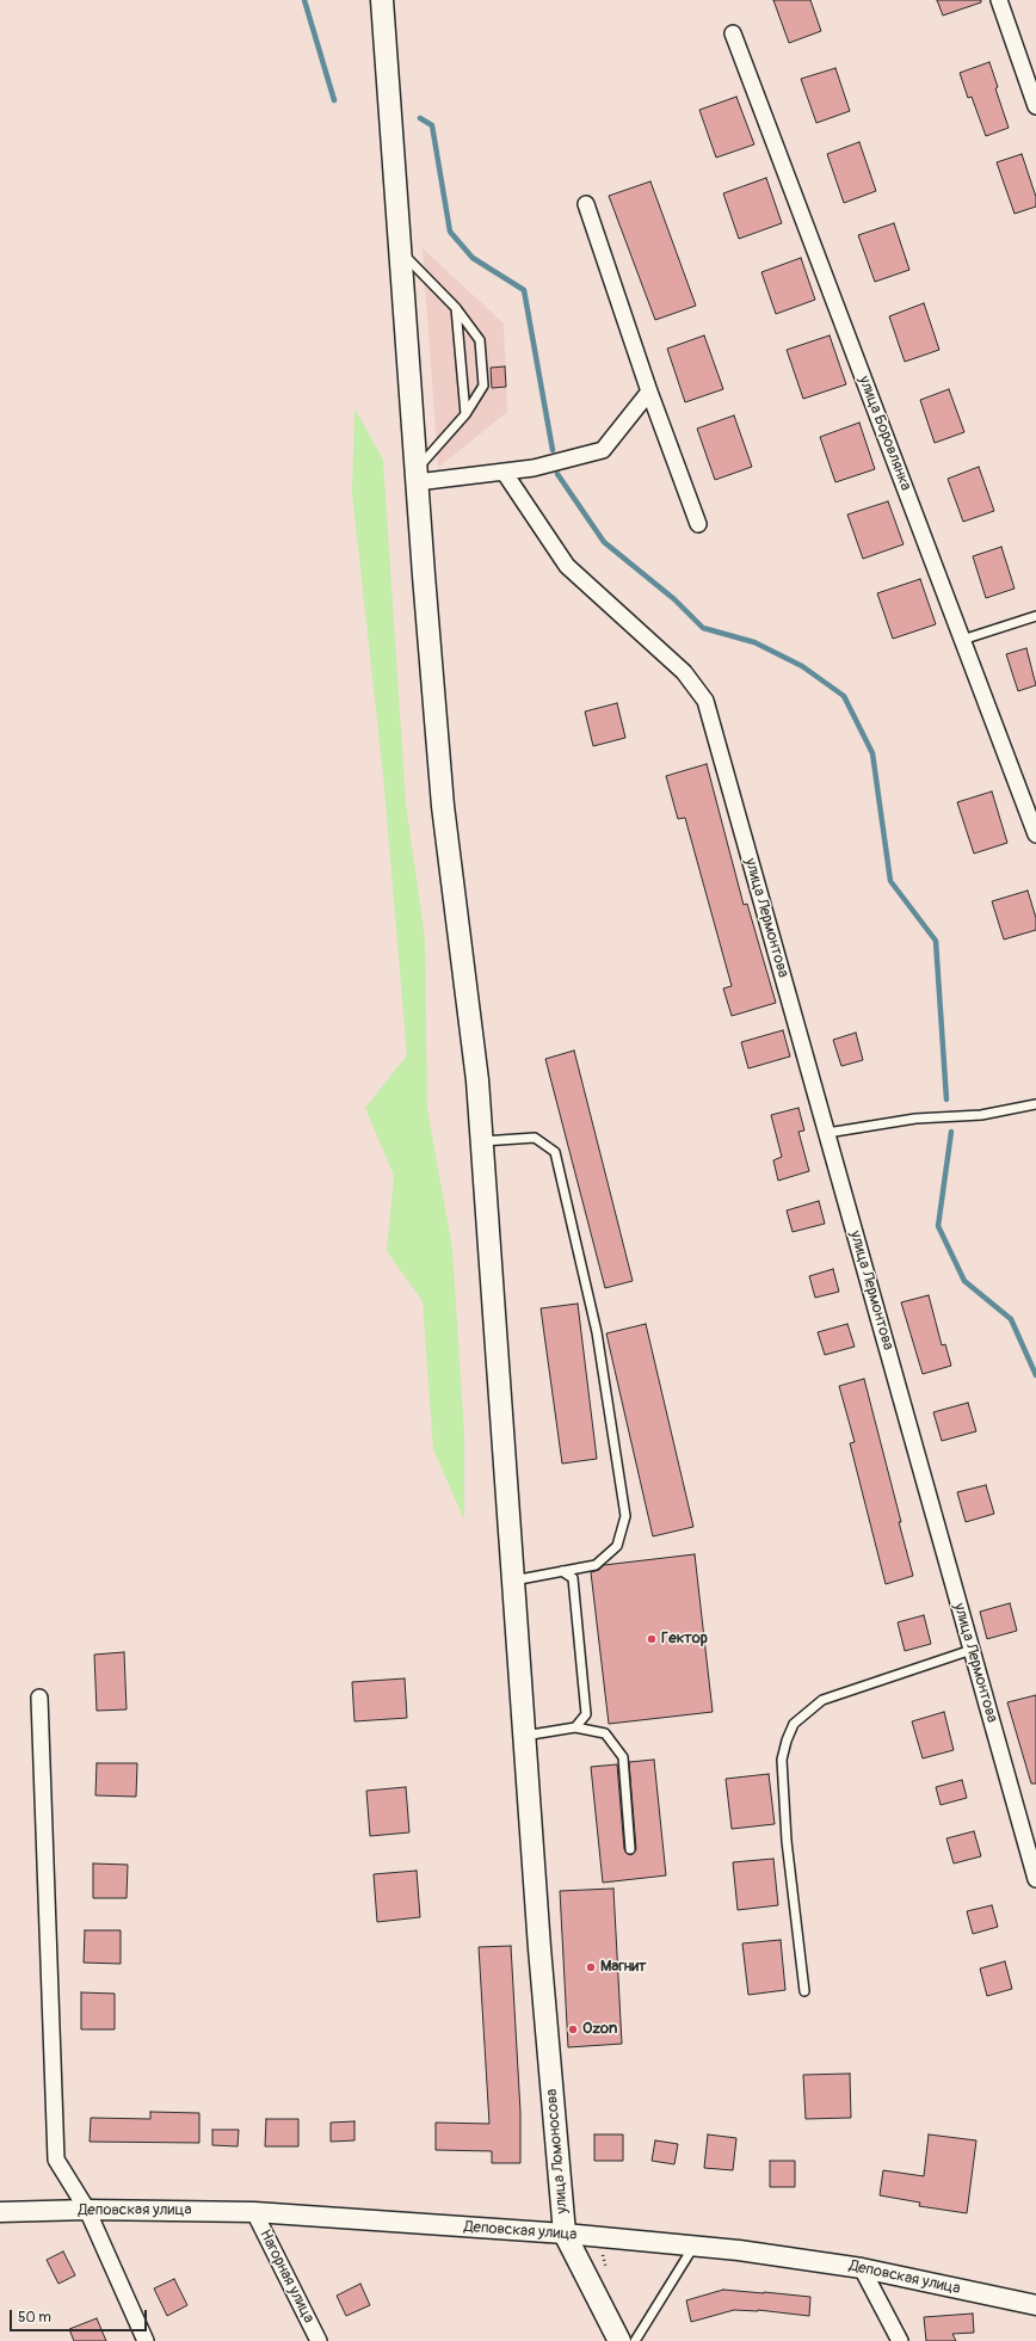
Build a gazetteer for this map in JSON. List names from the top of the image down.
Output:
{
  "streets": {
    "main road": ["улица Ломоносова"],
    "street": [
      "улица Боровлянка",
      "улица Лермонтова",
      "Деповская улица",
      "Нагорная улица"
    ]
  },
  "crossings": [
    ["улица Ломоносова", "Деповская улица"],
    ["Деповская улица", "Нагорная улица"]
  ],
  "places": ["Гектор", "Магнит", "Ozon"],
  "scale_bar": "50 m"
}
